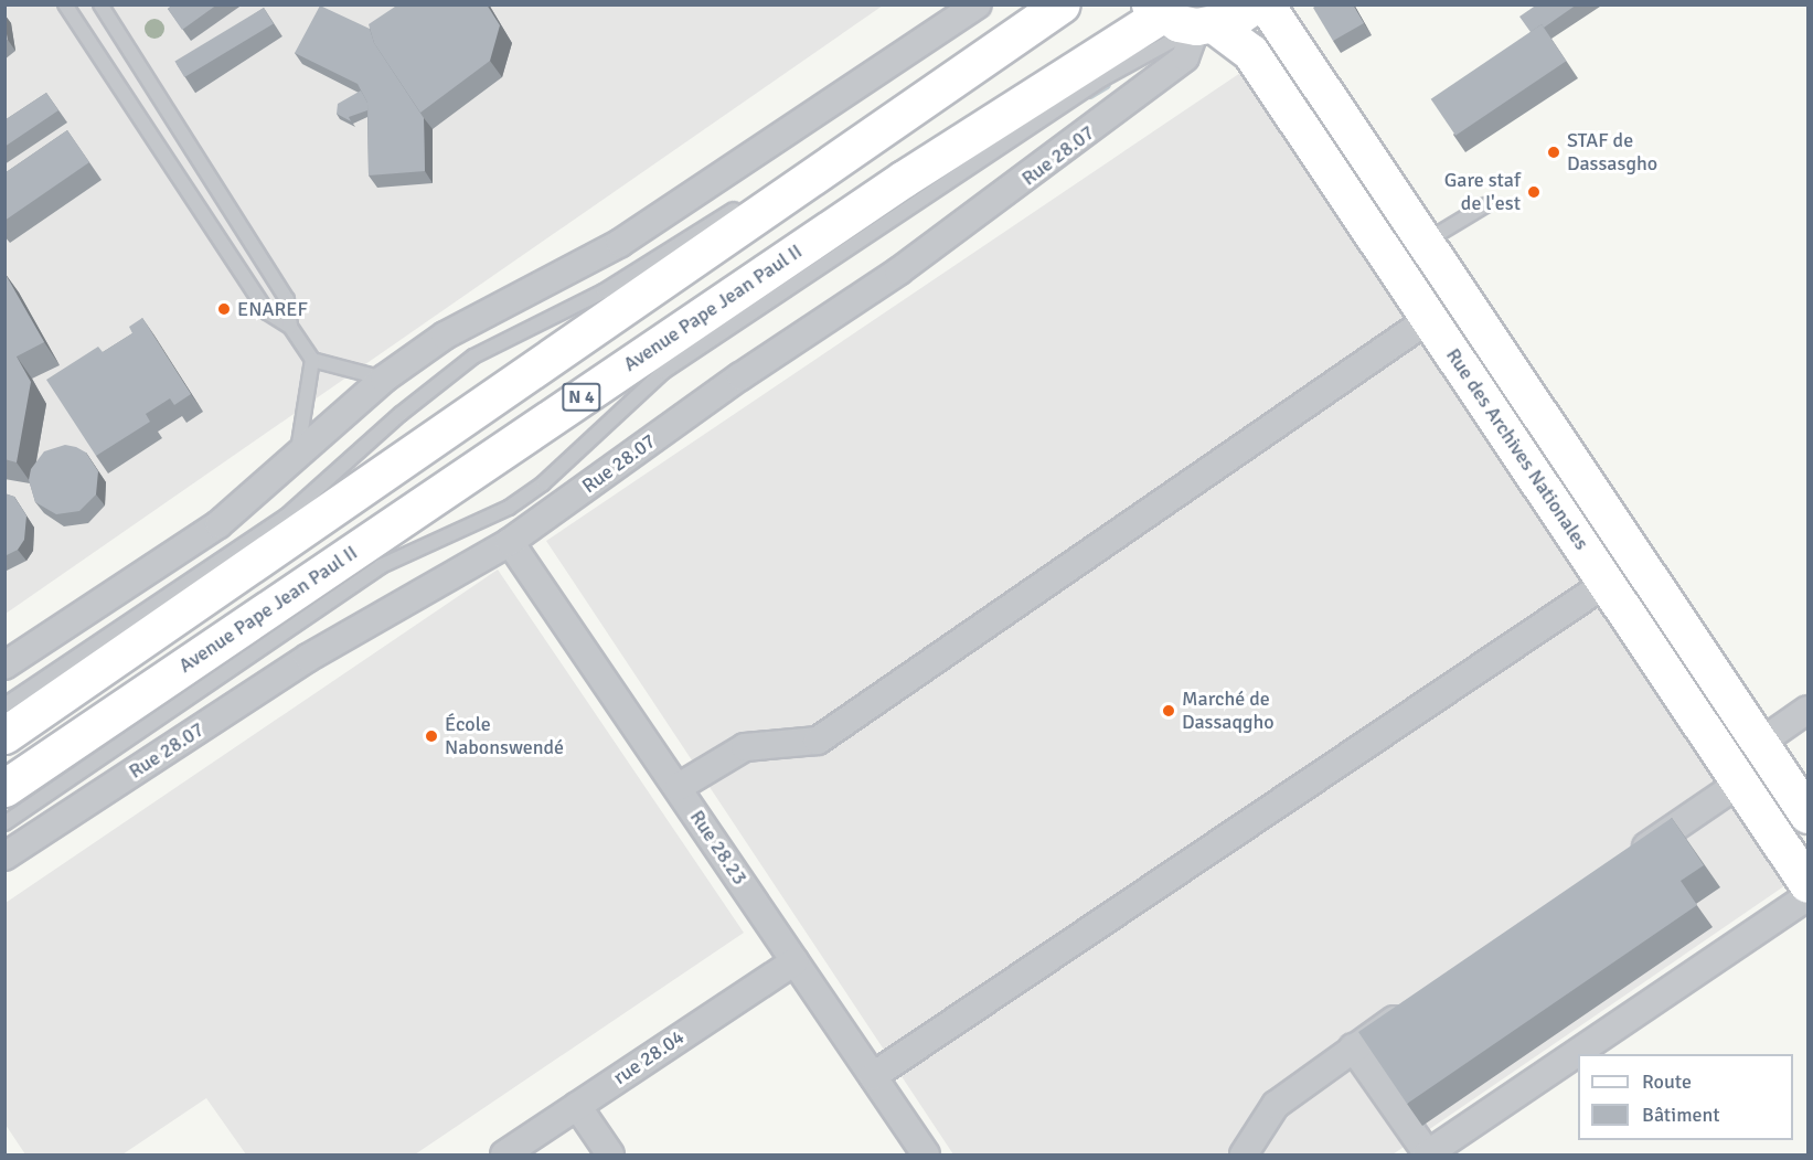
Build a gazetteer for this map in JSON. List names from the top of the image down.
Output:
{
  "streets": {
    "main road": ["Avenue Pape Jean Paul II", "N 4", "Rue des Archives Nationales"],
    "street": ["Rue 28.07", "Rue 28.23", "rue 28.04"]
  },
  "crossings": [
    ["Rue 28.07", "Avenue Pape Jean Paul II"],
    ["Rue 28.07", "Rue des Archives Nationales"],
    ["Rue 28.07", "Rue 28.23"],
    ["Avenue Pape Jean Paul II", "Rue des Archives Nationales"],
    ["Rue 28.23", "rue 28.04"]
  ],
  "places": [
    "STAF de Dassasgho",
    "Gare staf de l'est",
    "ENAREF",
    "Marché de Dassaqgho",
    "École Nabonswendé"
  ],
  "legend": ["Route", "Bâtiment"]
}
